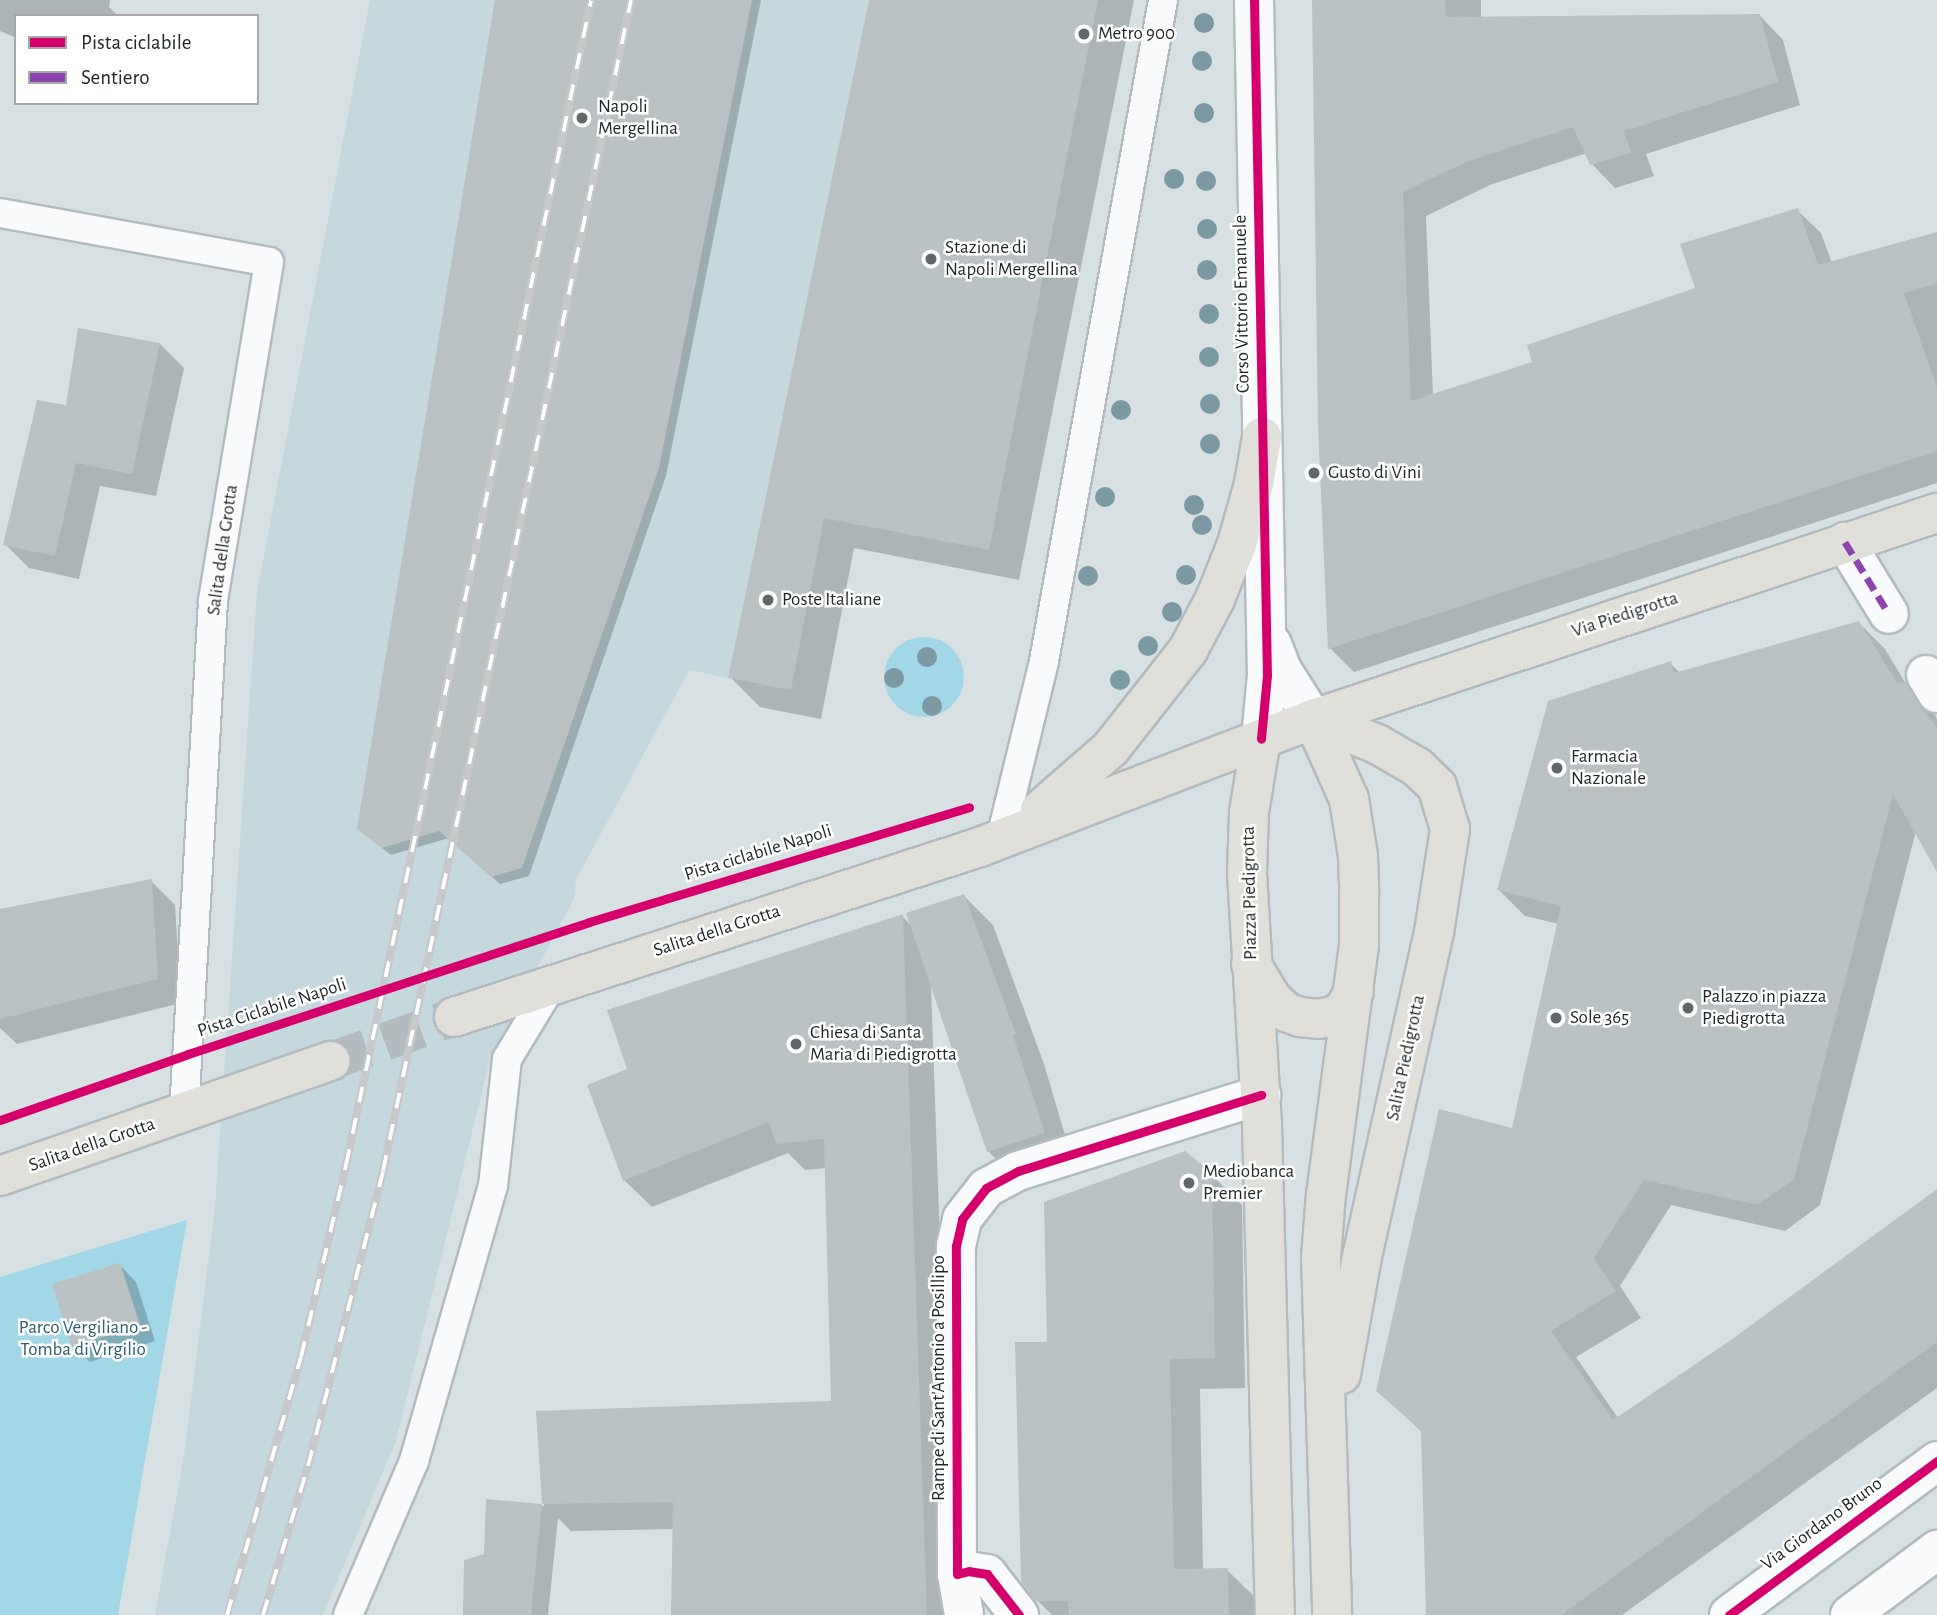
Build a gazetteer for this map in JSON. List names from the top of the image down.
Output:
{
  "streets": {
    "main road": [
      "Salita della Grotta",
      "Via Piedigrotta",
      "Piazza Piedigrotta",
      "Salita Piedigrotta"
    ],
    "street": ["Corso Vittorio Emanuele", "Rampe di Sant'Antonio a Posillipo", "Via Giordano Bruno"],
    "cycle path": ["Pista ciclabile Napoli"]
  },
  "crossings": [
    ["Corso Vittorio Emanuele", "Piazza Piedigrotta"],
    ["Corso Vittorio Emanuele", "Salita Piedigrotta"],
    ["Salita della Grotta", "Via Piedigrotta"],
    ["Salita della Grotta", "Piazza Piedigrotta"],
    ["Via Piedigrotta", "Piazza Piedigrotta"],
    ["Via Piedigrotta", "Salita Piedigrotta"],
    ["Piazza Piedigrotta", "Salita Piedigrotta"],
    ["Piazza Piedigrotta", "Rampe di Sant'Antonio a Posillipo"]
  ],
  "parks": ["Parco Vergiliano - Tomba di Virgilio"],
  "places": [
    "Metro 900",
    "Napoli Mergellina",
    "Stazione di Napoli Mergellina",
    "Gusto di Vini",
    "Poste Italiane",
    "Farmacia Nazionale",
    "Palazzo in piazza Piedigrotta",
    "Sole 365",
    "Chiesa di Santa Maria di Piedigrotta",
    "Mediobanca Premier"
  ],
  "legend": ["Pista ciclabile", "Sentiero"]
}
